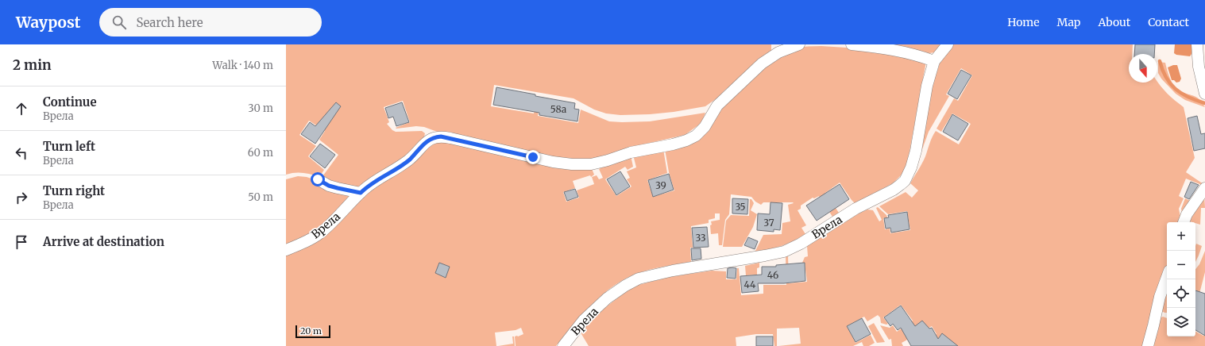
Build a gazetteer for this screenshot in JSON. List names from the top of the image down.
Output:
{
  "streets": {
    "street": ["Врела"]
  },
  "house_numbers": [
    "58a",
    "39",
    "35",
    "37",
    "33",
    "46",
    "44"
  ],
  "scale_bar": "20 m",
  "north": "bottom",
  "page": {
    "header": "Waypost",
    "search": "Search here",
    "nav": [
      "Home",
      "Map",
      "About",
      "Contact"
    ],
    "heading": ["2 min", "Walk · 140 m"],
    "list": [
      ["Continue", "Врела", "30 m"],
      ["Turn left", "Врела", "60 m"],
      ["Turn right", "Врела", "50 m"],
      "Arrive at destination"
    ],
    "map_buttons": ["+", "−"],
    "scale": "20 m"
  }
}
